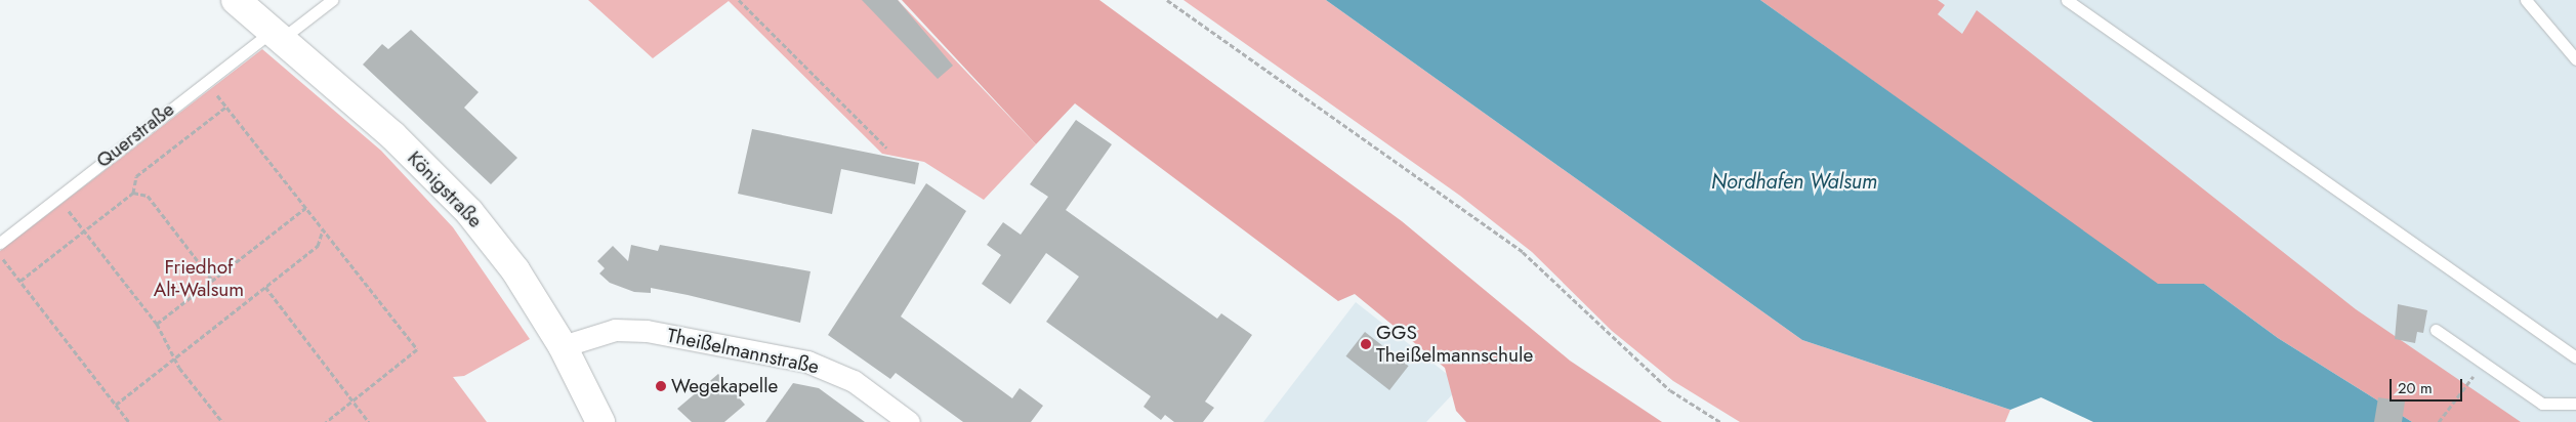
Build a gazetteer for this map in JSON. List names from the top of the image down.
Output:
{
  "streets": {
    "street": ["Königstraße", "Theißelmannstraße"],
    "lane": ["Querstraße"]
  },
  "crossings": [
    ["Querstraße", "Königstraße"],
    ["Königstraße", "Theißelmannstraße"]
  ],
  "water": ["Nordhafen Walsum"],
  "parks": ["Friedhof Alt-Walsum"],
  "places": ["GGS Theißelmannschule", "Wegekapelle"],
  "scale_bar": "20 m"
}
